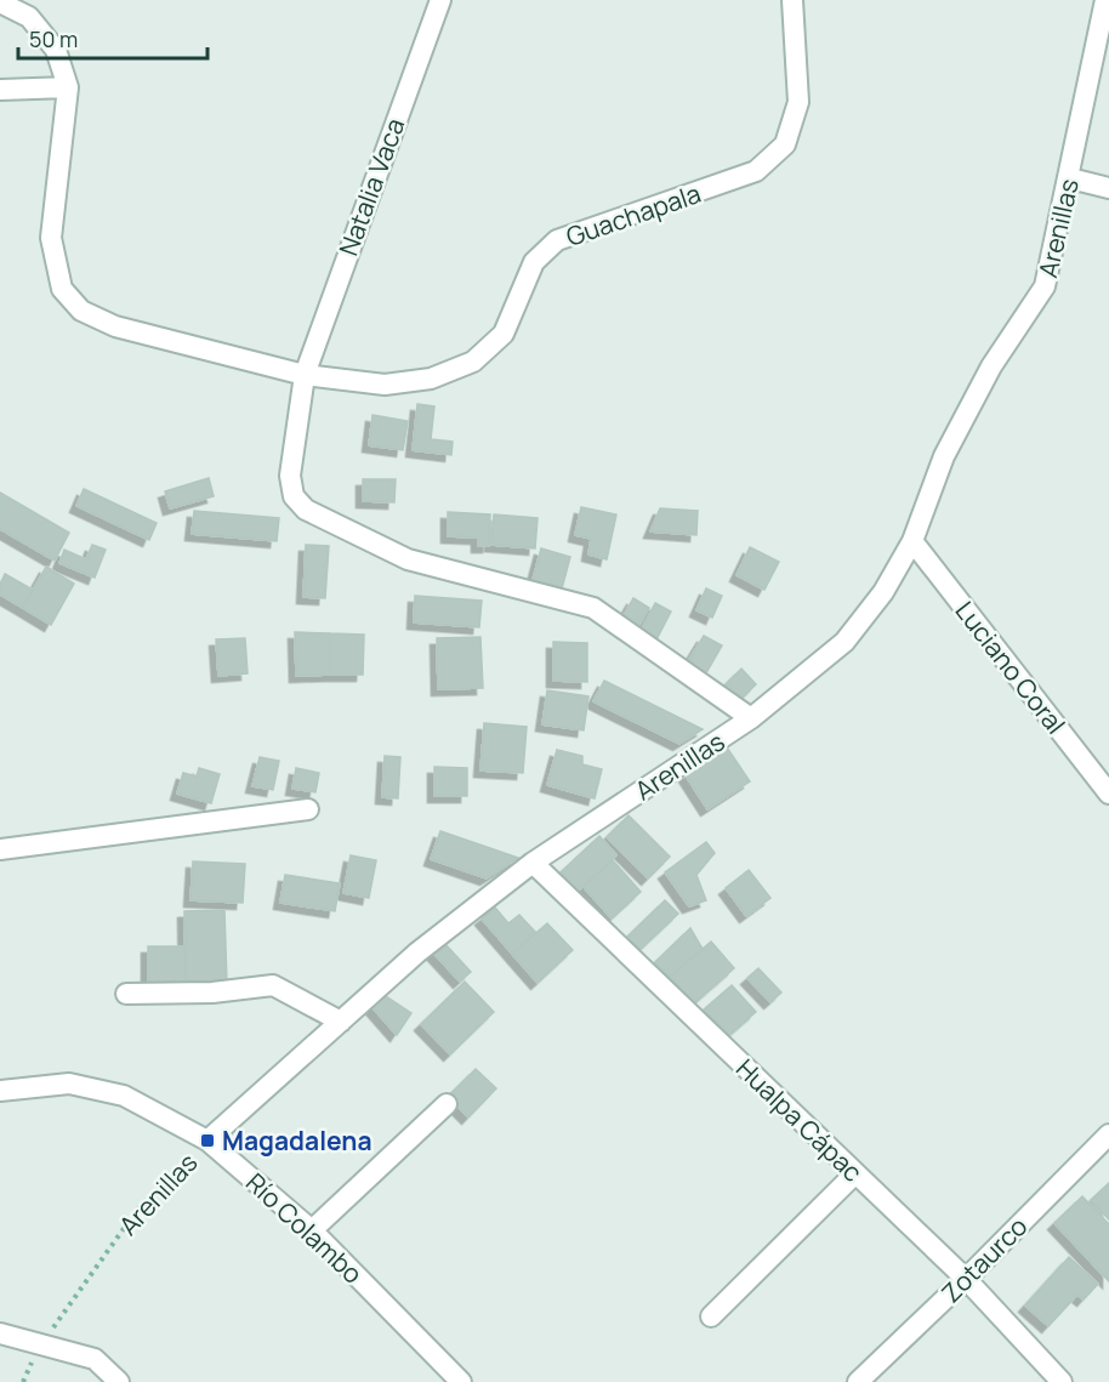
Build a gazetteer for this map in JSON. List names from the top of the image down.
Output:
{
  "streets": {
    "street": [
      "Natalia Vaca",
      "Guachapala",
      "Arenillas",
      "Luciano Coral",
      "Hualpa Cápac",
      "Río Colambo",
      "Zotaurco"
    ]
  },
  "crossings": [
    ["Natalia Vaca", "Guachapala"],
    ["Natalia Vaca", "Arenillas"],
    ["Arenillas", "Luciano Coral"],
    ["Arenillas", "Hualpa Cápac"],
    ["Arenillas", "Río Colambo"],
    ["Hualpa Cápac", "Zotaurco"]
  ],
  "places": {
    "transit": ["Magadalena"]
  },
  "scale_bar": "50 m"
}
